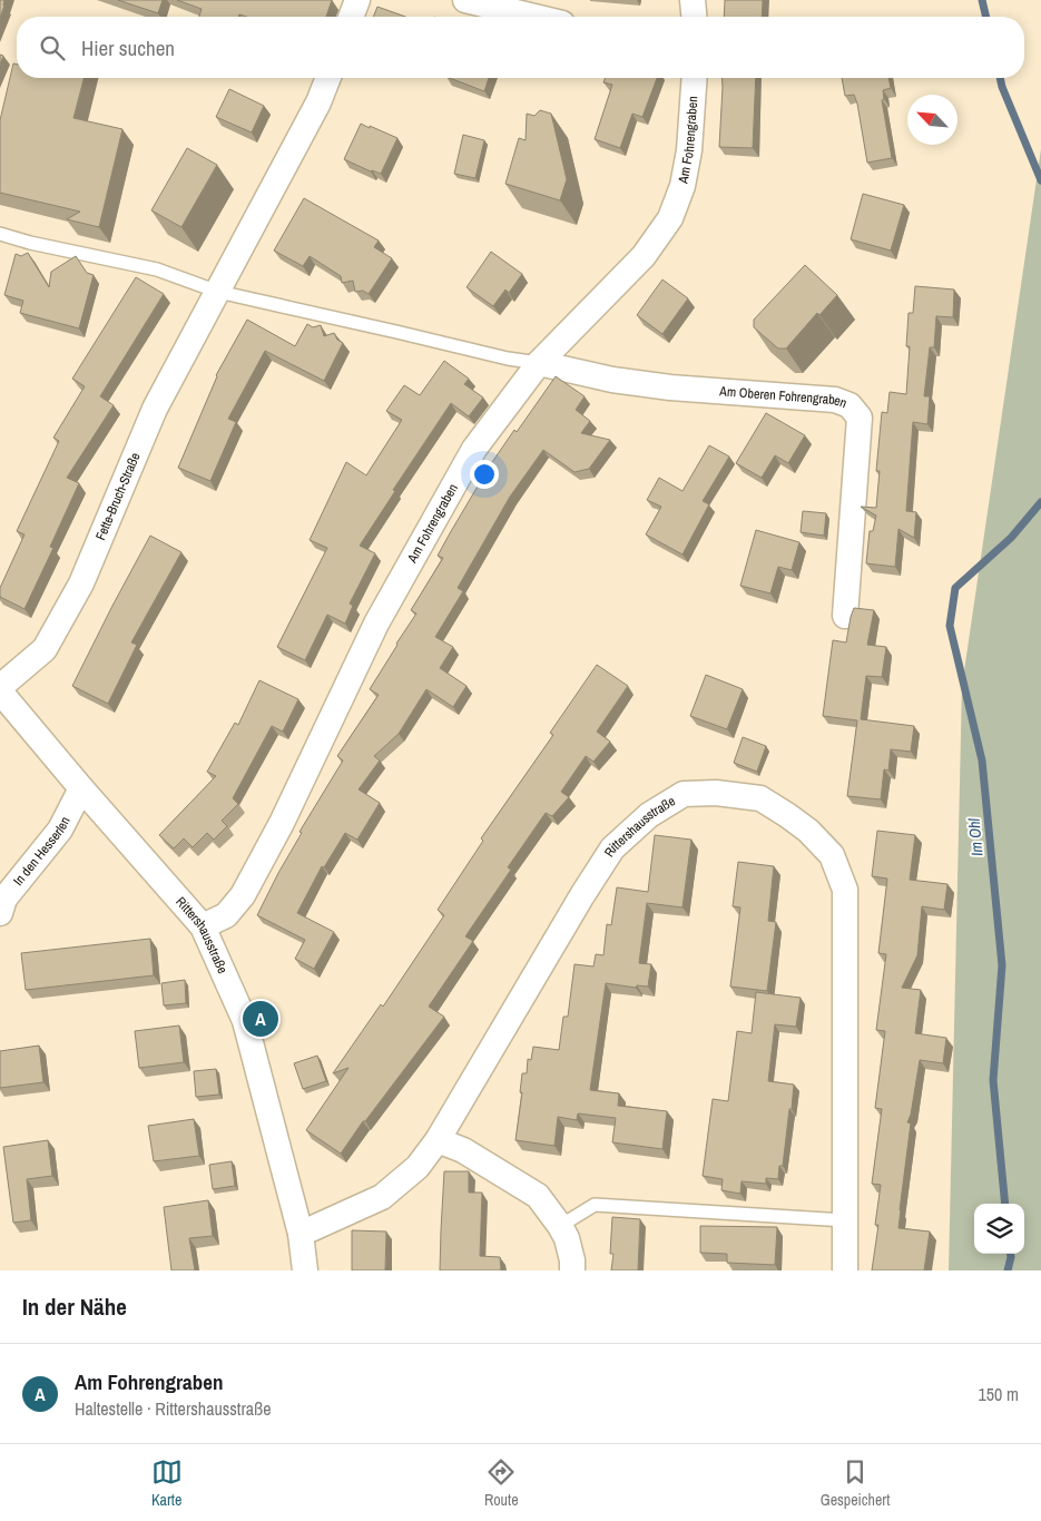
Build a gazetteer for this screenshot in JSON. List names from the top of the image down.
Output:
{
  "streets": {
    "street": [
      "Am Fohrengraben",
      "Am Oberen Fohrengraben",
      "Fette-Bruch-Straße",
      "Rittershausstraße",
      "In den Hesserlen"
    ]
  },
  "crossings": [
    ["Am Fohrengraben", "Am Oberen Fohrengraben"],
    ["Am Fohrengraben", "Rittershausstraße"],
    ["Fette-Bruch-Straße", "Rittershausstraße"],
    ["Rittershausstraße", "In den Hesserlen"]
  ],
  "water": ["Im Ohl"],
  "north": "top left",
  "page": {
    "search": "Hier suchen",
    "pins": "A",
    "heading": "In der Nähe",
    "list": [
      {
        "mark": "A",
        "name": "Am Fohrengraben",
        "note": "Haltestelle · Rittershausstraße",
        "value": "150 m"
      }
    ],
    "nav": ["Karte", "Route", "Gespeichert"]
  }
}
